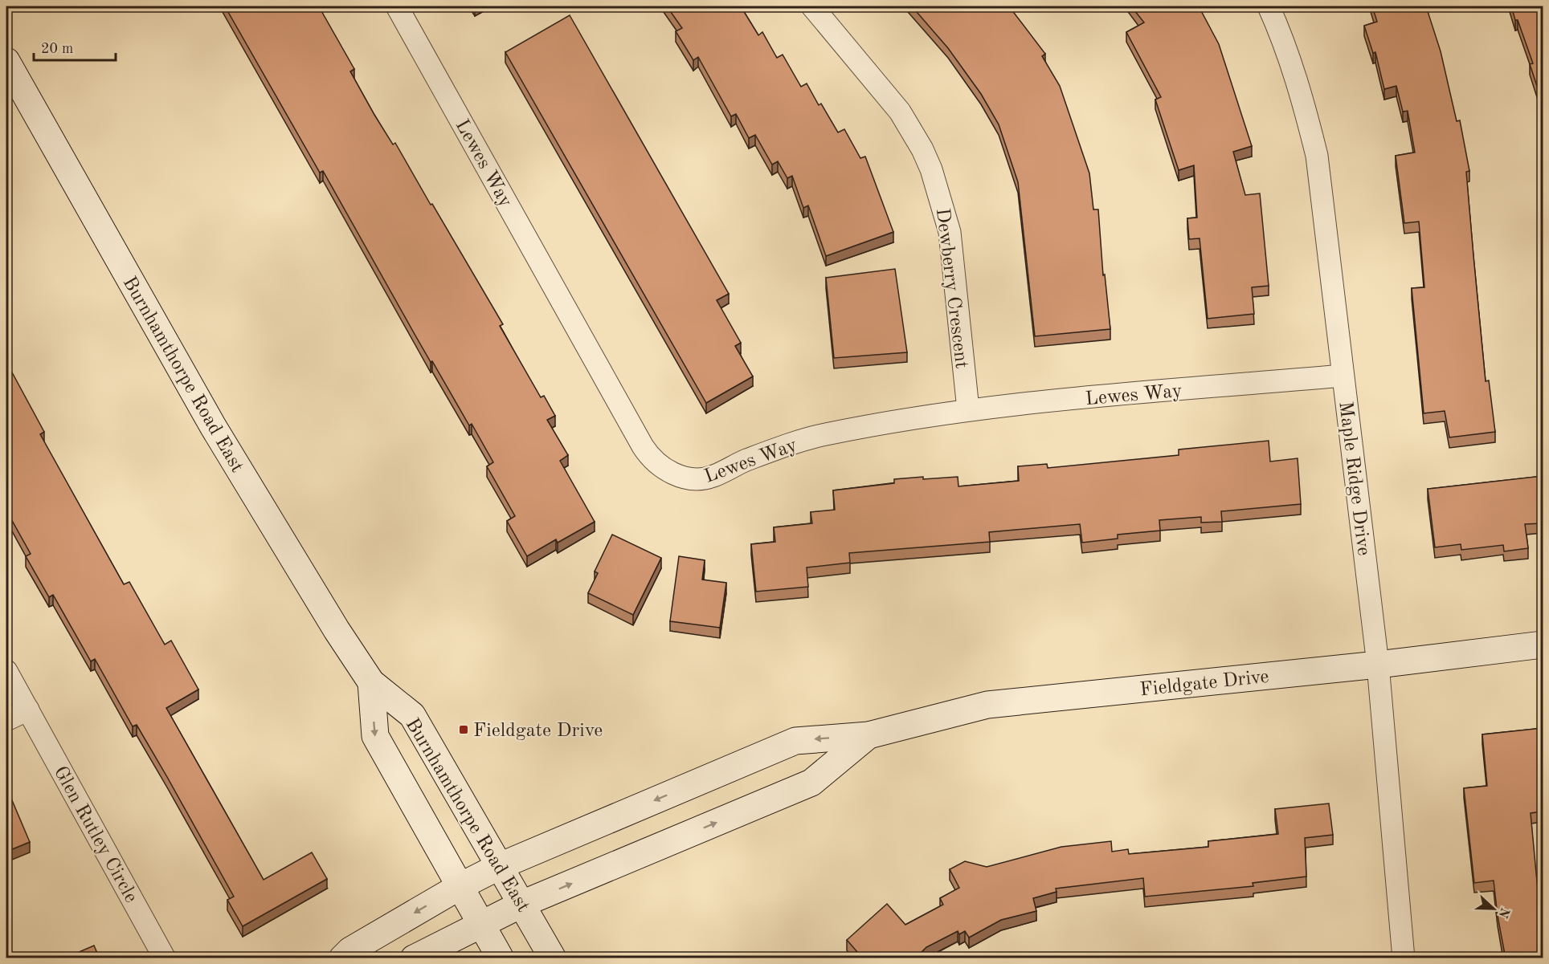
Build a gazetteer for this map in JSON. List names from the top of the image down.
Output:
{
  "streets": {
    "street": [
      "Lewes Way",
      "Dewberry Crescent",
      "Burnhamthorpe Road East",
      "Maple Ridge Drive",
      "Fieldgate Drive",
      "Glen Rutley Circle"
    ]
  },
  "crossings": [
    ["Lewes Way", "Dewberry Crescent"],
    ["Lewes Way", "Maple Ridge Drive"],
    ["Burnhamthorpe Road East", "Fieldgate Drive"],
    ["Maple Ridge Drive", "Fieldgate Drive"]
  ],
  "places": {
    "transit": ["Fieldgate Drive"]
  },
  "scale_bar": "20 m",
  "north": "right"
}
